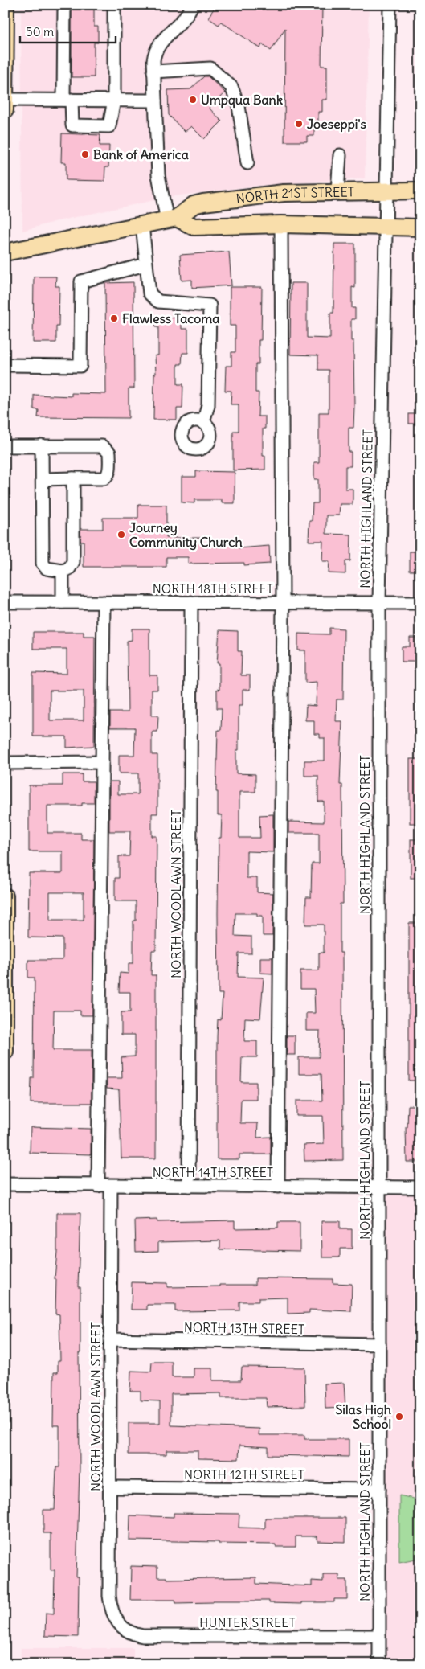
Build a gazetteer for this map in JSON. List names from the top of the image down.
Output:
{
  "streets": {
    "main road": ["NORTH 21ST STREET"],
    "street": [
      "NORTH HIGHLAND STREET",
      "NORTH 18TH STREET",
      "NORTH WOODLAWN STREET",
      "NORTH 14TH STREET",
      "NORTH 13TH STREET",
      "NORTH 12TH STREET",
      "HUNTER STREET"
    ]
  },
  "crossings": [
    ["NORTH 21ST STREET", "NORTH HIGHLAND STREET"],
    ["NORTH HIGHLAND STREET", "NORTH 18TH STREET"],
    ["NORTH HIGHLAND STREET", "NORTH 14TH STREET"],
    ["NORTH HIGHLAND STREET", "NORTH 13TH STREET"],
    ["NORTH HIGHLAND STREET", "NORTH 12TH STREET"],
    ["NORTH HIGHLAND STREET", "HUNTER STREET"],
    ["NORTH 18TH STREET", "NORTH WOODLAWN STREET"],
    ["NORTH WOODLAWN STREET", "NORTH 14TH STREET"],
    ["NORTH WOODLAWN STREET", "NORTH 13TH STREET"],
    ["NORTH WOODLAWN STREET", "NORTH 12TH STREET"],
    ["NORTH WOODLAWN STREET", "HUNTER STREET"]
  ],
  "places": [
    "Umpqua Bank",
    "Joeseppi's",
    "Bank of America",
    "Flawless Tacoma",
    "Journey Community Church",
    "Silas High School"
  ],
  "scale_bar": "50 m"
}
